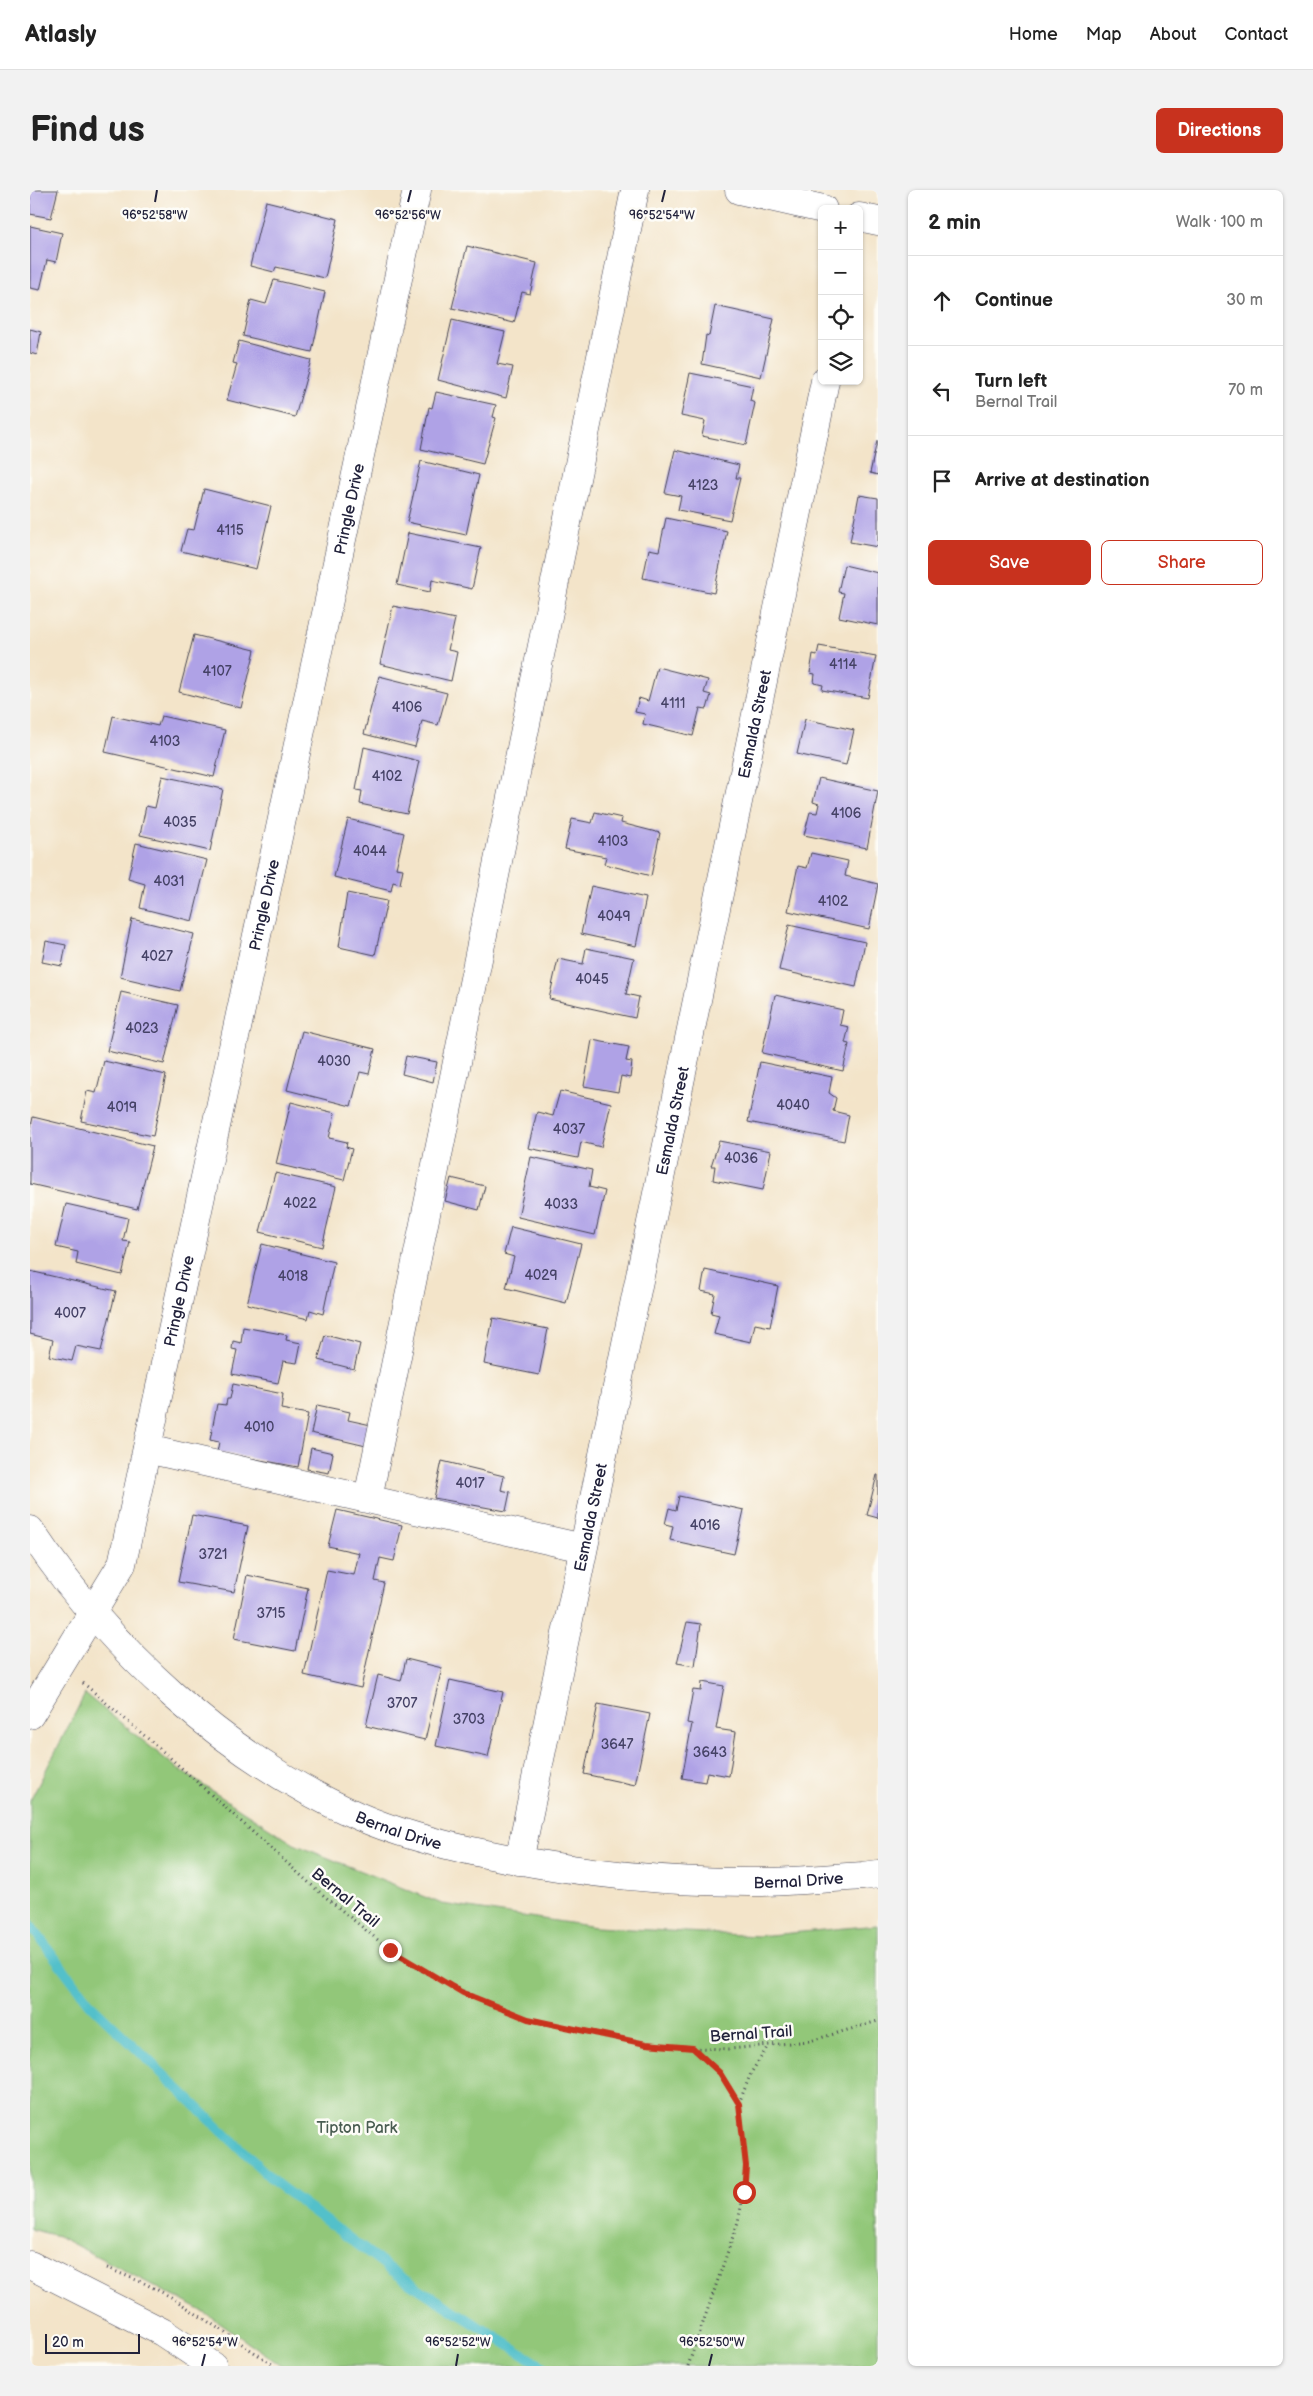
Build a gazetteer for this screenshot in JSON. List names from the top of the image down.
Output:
{
  "streets": {
    "street": ["Pringle Drive", "Esmalda Street", "Bernal Drive"],
    "path": ["Bernal Trail"]
  },
  "crossings": [
    ["Pringle Drive", "Bernal Drive"],
    ["Pringle Drive", "Bernal Trail"],
    ["Esmalda Street", "Bernal Drive"]
  ],
  "parks": ["Tipton Park"],
  "house_numbers": [
    "4123",
    "4115",
    "4114",
    "4107",
    "4111",
    "4106",
    "4103",
    "4102",
    "4106",
    "4035",
    "4103",
    "4044",
    "4031",
    "4102",
    "4049",
    "4027",
    "4045",
    "4023",
    "4030",
    "4040",
    "4019",
    "4037",
    "4036",
    "4022",
    "4033",
    "4029",
    "4018",
    "4007",
    "4010",
    "4017",
    "4016",
    "3721",
    "3715",
    "3707",
    "3703",
    "3647",
    "3643"
  ],
  "scale_bar": "20 m",
  "page": {
    "header": "Atlasly",
    "nav": [
      "Home",
      "Map",
      "About",
      "Contact"
    ],
    "buttons": [
      "Directions",
      ["Save", "Share"]
    ],
    "title": "Find us",
    "heading": ["2 min", "Walk · 100 m"],
    "map_buttons": ["+", "−"],
    "list": [
      ["Continue", "30 m"],
      ["Turn left", "Bernal Trail", "70 m"],
      "Arrive at destination"
    ],
    "scale": "20 m"
  },
  "coordinates": [
    "96°52'58\"W",
    "96°52'56\"W",
    "96°52'54\"W",
    "96°52'52\"W",
    "96°52'50\"W"
  ]
}
